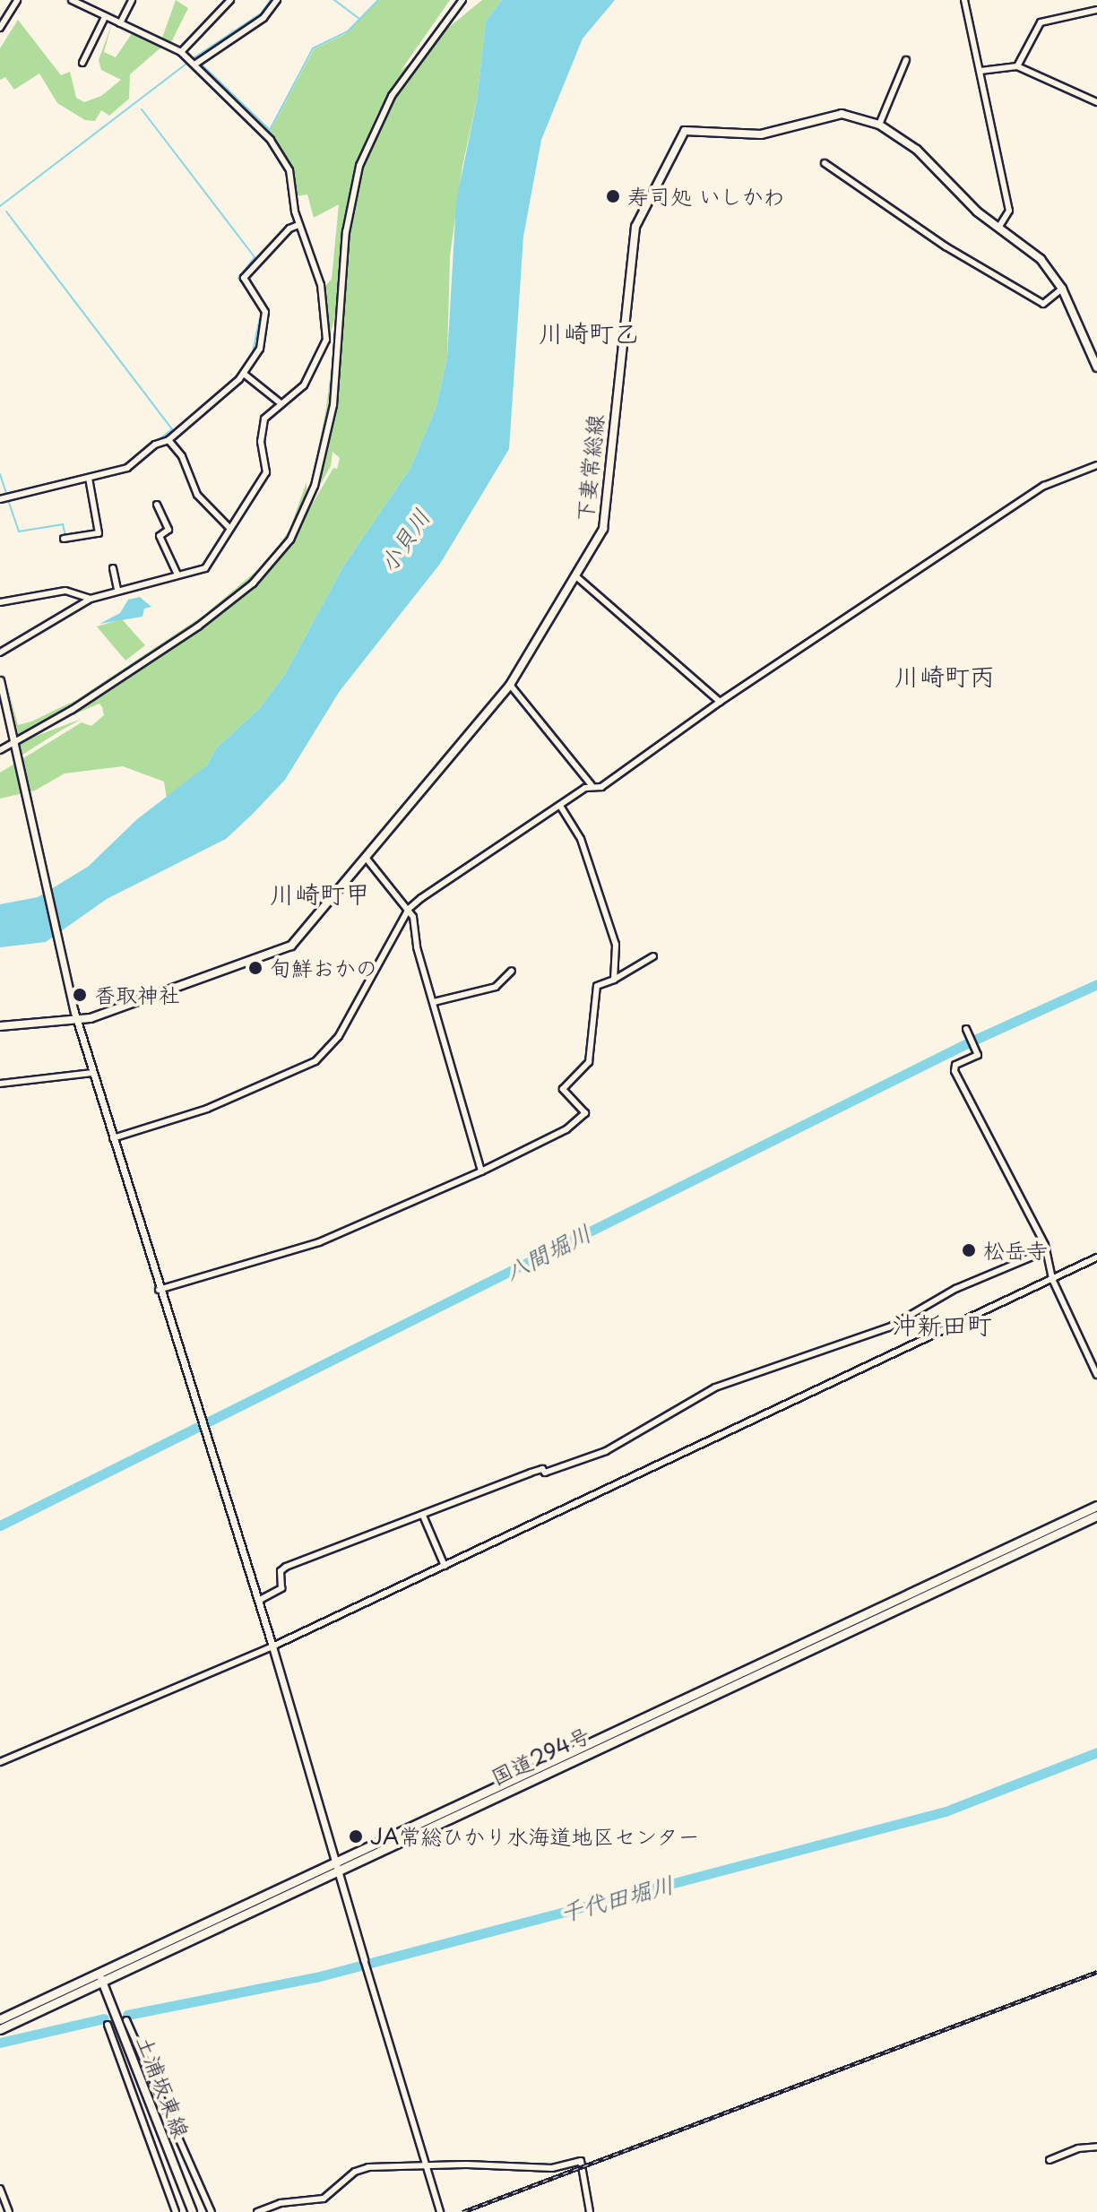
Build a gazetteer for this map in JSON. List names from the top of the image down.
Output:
{
  "streets": {
    "highway": ["国道294号"],
    "main road": ["下妻常総線", "土浦坂東線"]
  },
  "crossings": [
    ["国道294号", "土浦坂東線"]
  ],
  "districts": [
    "川崎町乙",
    "川崎町丙",
    "川崎町甲",
    "沖新田町"
  ],
  "water": ["小貝川", "八間堀川", "千代田堀川"],
  "places": [
    "寿司処 いしかわ",
    "旬鮮おかの",
    "香取神社",
    "松岳寺",
    "JA常総ひかり水海道地区センター"
  ]
}
